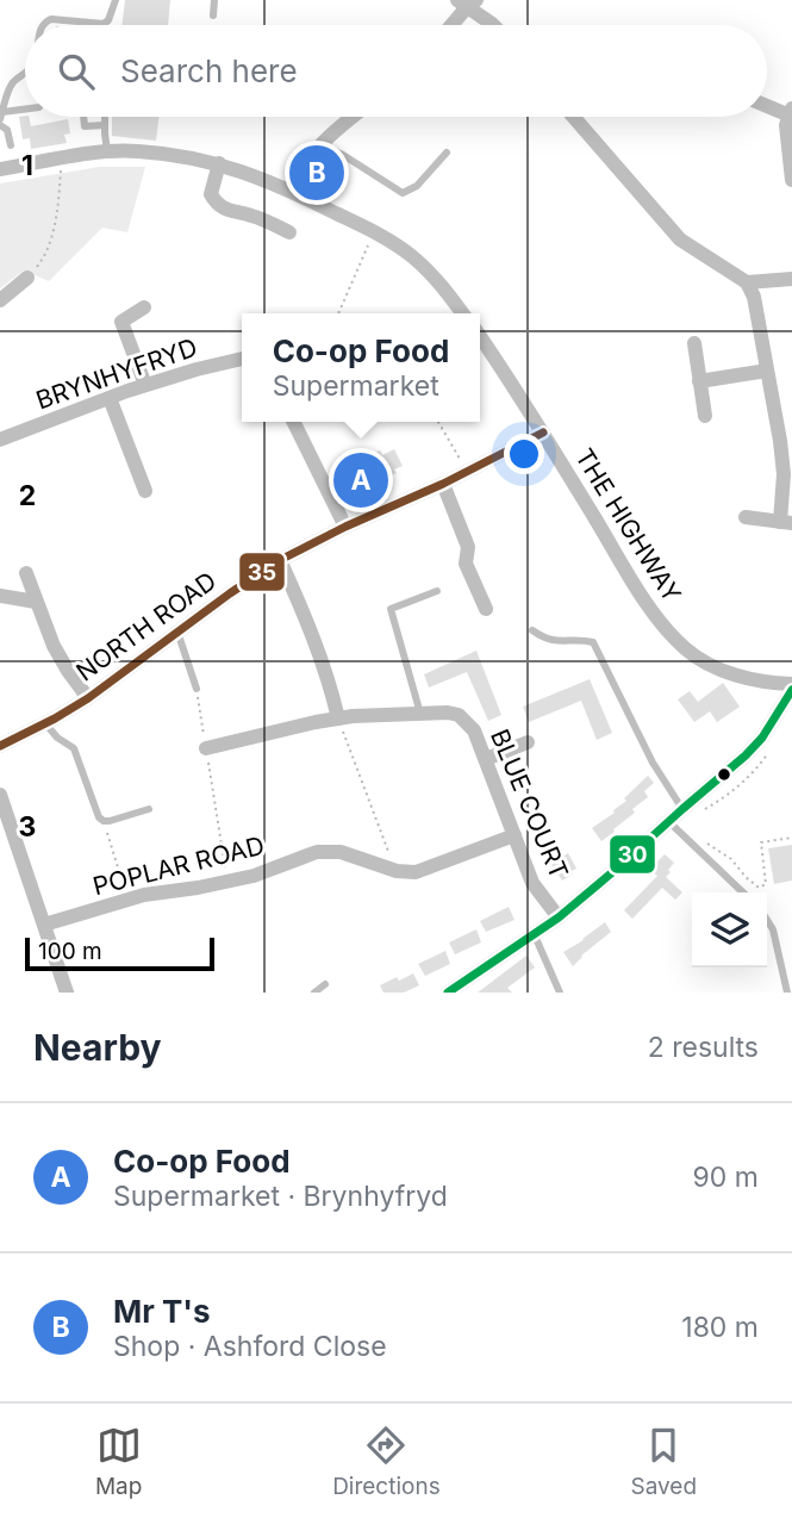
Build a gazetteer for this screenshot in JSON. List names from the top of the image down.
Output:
{
  "streets": {
    "street": [
      "BRYNHYFRYD",
      "THE HIGHWAY",
      "NORTH ROAD",
      "BLUE COURT",
      "POPLAR ROAD"
    ]
  },
  "crossings": [
    ["THE HIGHWAY", "NORTH ROAD"],
    ["BLUE COURT", "POPLAR ROAD"]
  ],
  "lines": ["transit line 35", "transit line 30"],
  "scale_bar": "100 m",
  "page": {
    "search": "Search here",
    "pins": ["B", "A"],
    "popup": ["Co-op Food", "Supermarket"],
    "scale": "100 m",
    "heading": ["Nearby", "2 results"],
    "list": [
      {
        "mark": "A",
        "name": "Co-op Food",
        "note": "Supermarket · Brynhyfryd",
        "value": "90 m"
      },
      {
        "mark": "B",
        "name": "Mr T's",
        "note": "Shop · Ashford Close",
        "value": "180 m"
      }
    ],
    "nav": ["Map", "Directions", "Saved"]
  },
  "grid": {
    "rows": ["1", "2", "3"]
  }
}
